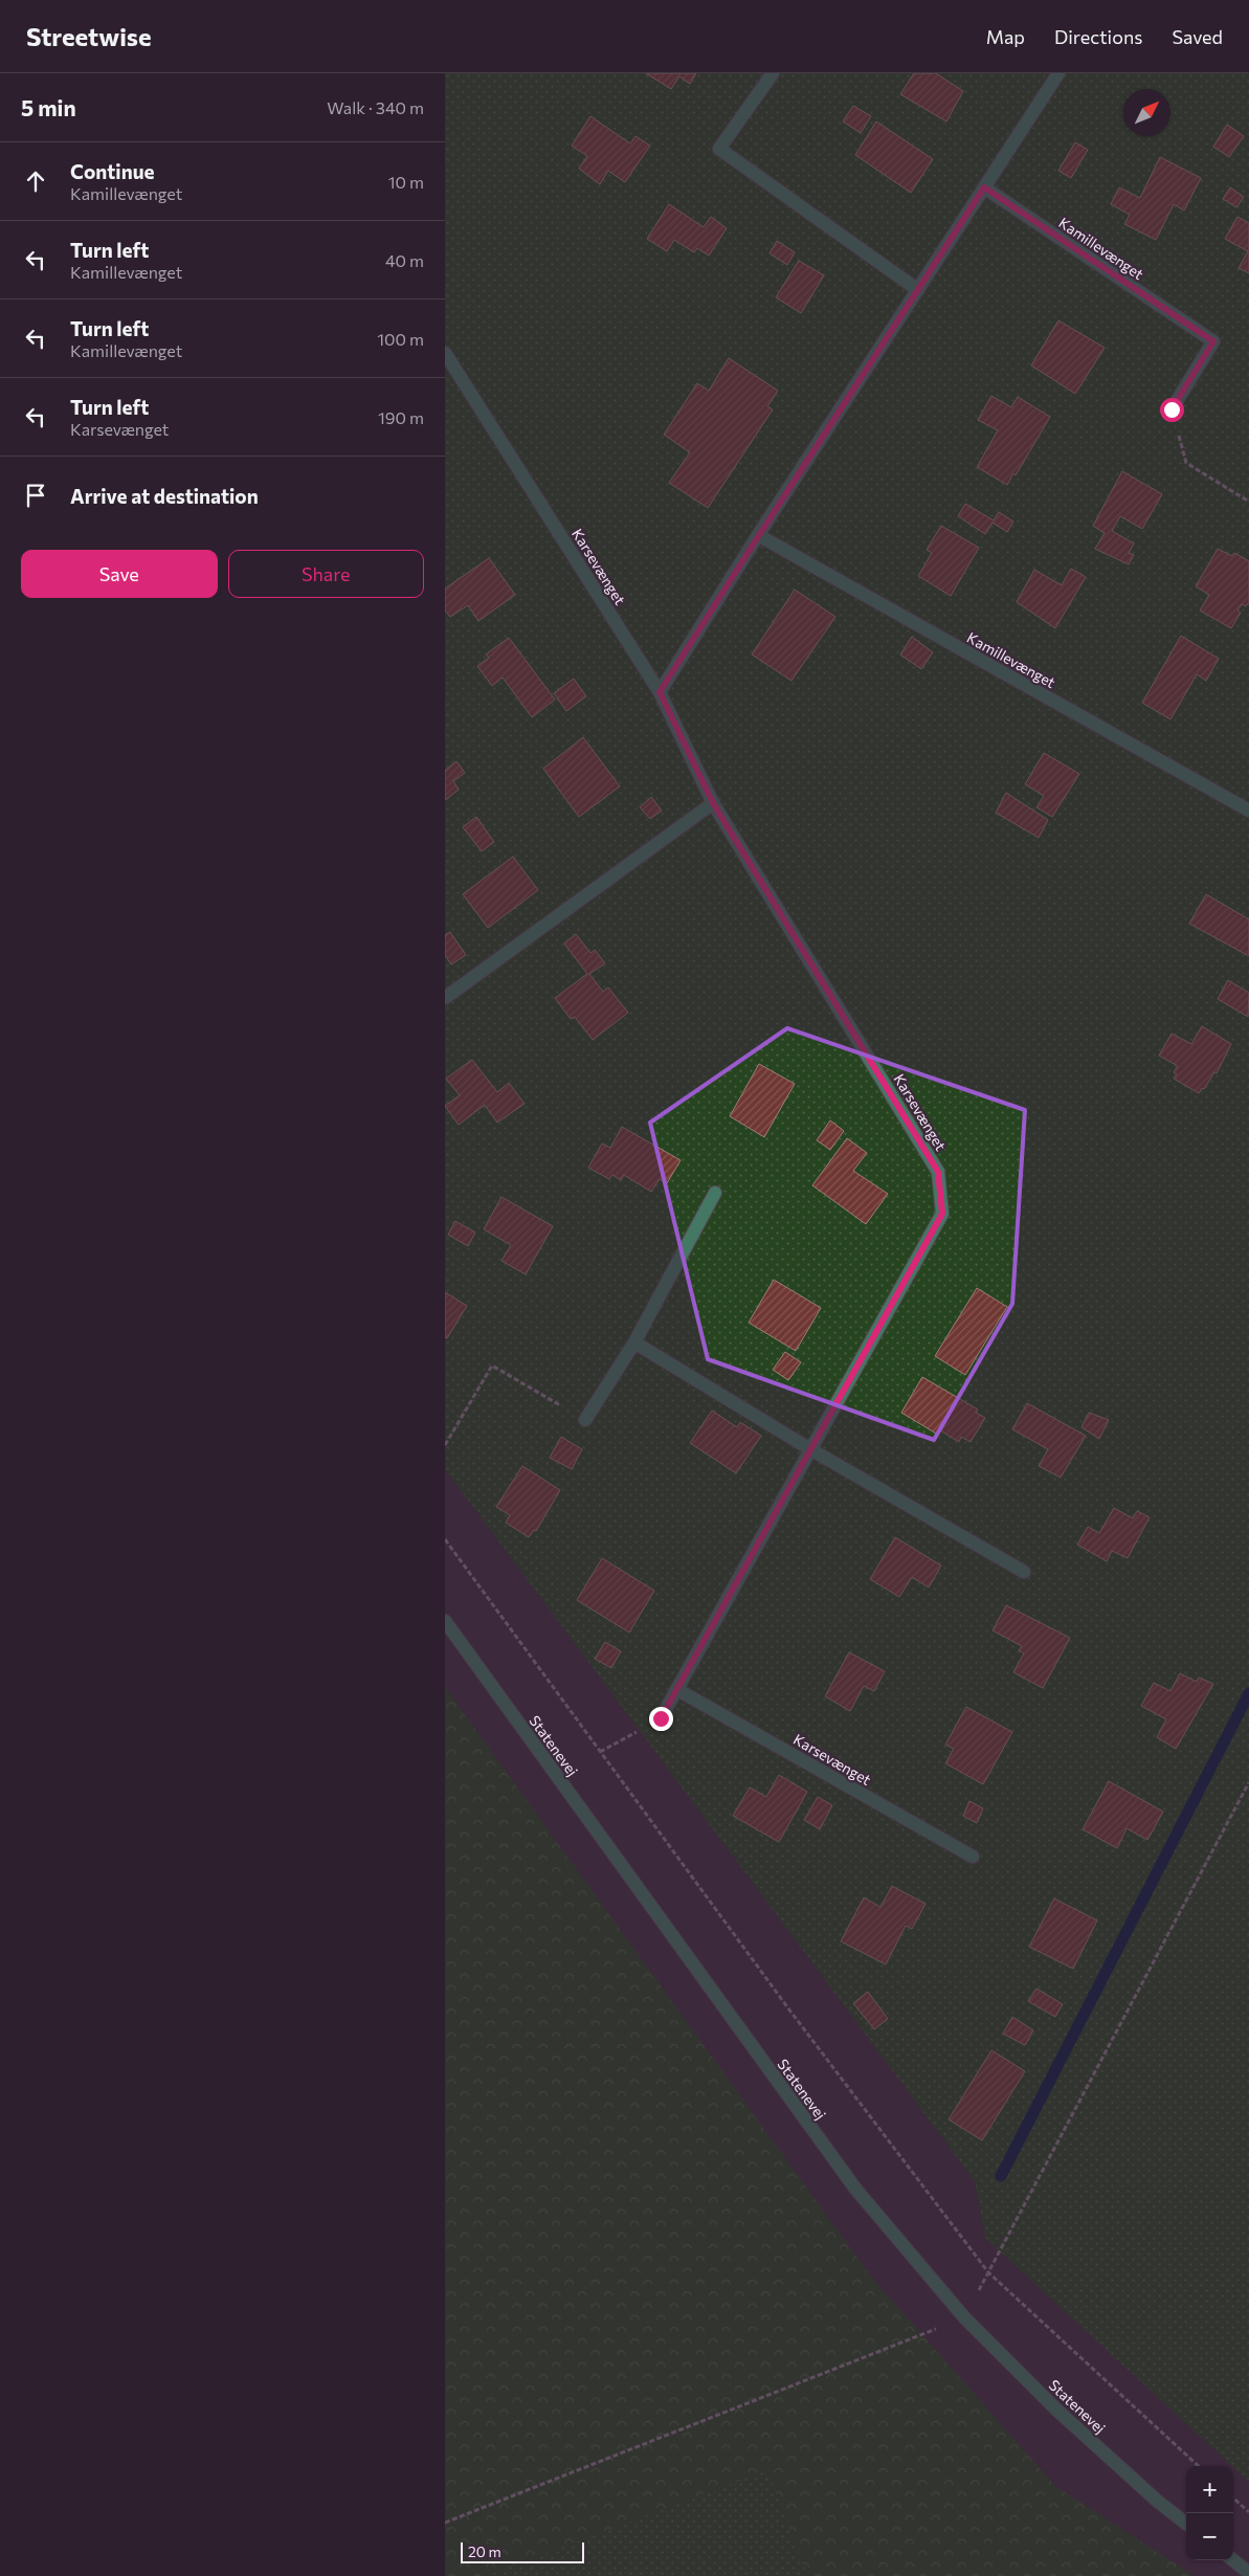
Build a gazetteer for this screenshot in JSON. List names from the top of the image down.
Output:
{
  "streets": {
    "street": ["Kamillevænget", "Karsevænget", "Statenevej"]
  },
  "scale_bar": "20 m",
  "north": "top right",
  "page": {
    "header": "Streetwise",
    "nav": ["Map", "Directions", "Saved"],
    "heading": ["5 min", "Walk · 340 m"],
    "list": [
      ["Continue", "Kamillevænget", "10 m"],
      ["Turn left", "Kamillevænget", "40 m"],
      ["Turn left", "Kamillevænget", "100 m"],
      ["Turn left", "Karsevænget", "190 m"],
      "Arrive at destination"
    ],
    "buttons": ["Save", "Share"],
    "map_buttons": ["+", "−"],
    "scale": "20 m"
  }
}
